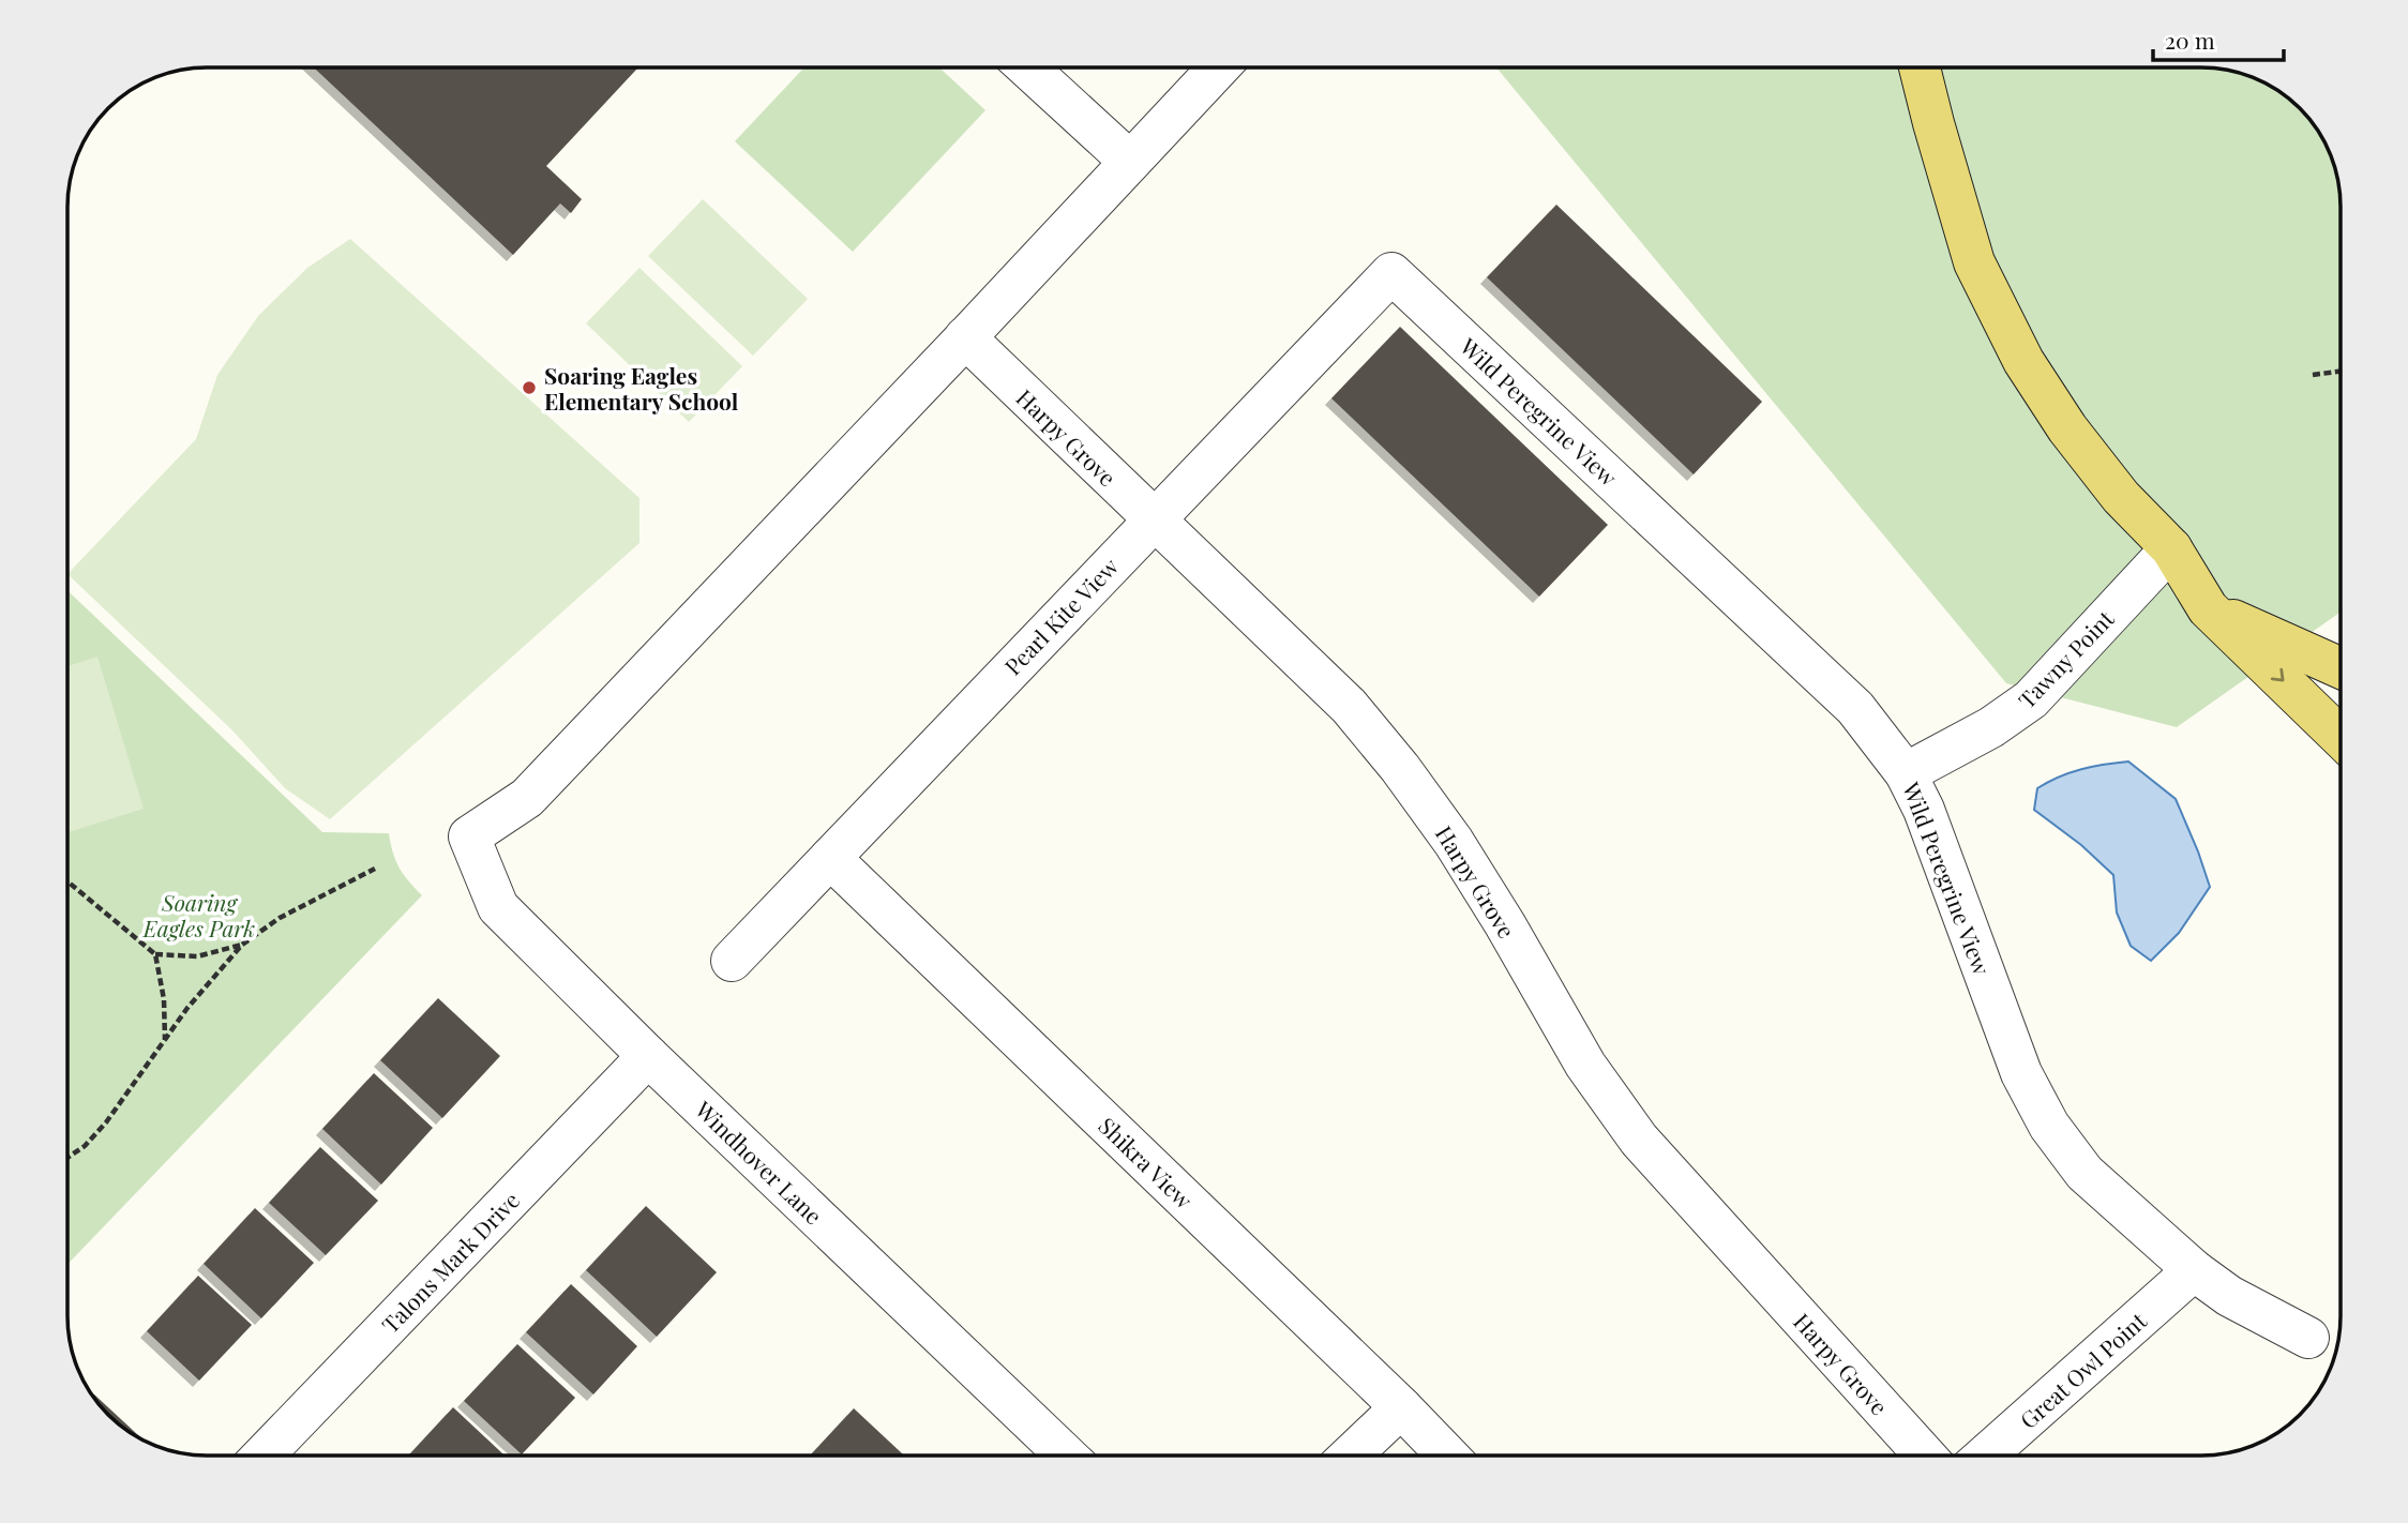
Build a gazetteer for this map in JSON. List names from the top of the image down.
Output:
{
  "streets": {
    "street": [
      "Wild Peregrine View",
      "Harpy Grove",
      "Pearl Kite View",
      "Tawny Point",
      "Windhover Lane",
      "Shikra View",
      "Talons Mark Drive",
      "Great Owl Point"
    ]
  },
  "crossings": [
    ["Wild Peregrine View", "Pearl Kite View"],
    ["Wild Peregrine View", "Tawny Point"],
    ["Wild Peregrine View", "Great Owl Point"],
    ["Harpy Grove", "Pearl Kite View"],
    ["Harpy Grove", "Windhover Lane"],
    ["Pearl Kite View", "Shikra View"],
    ["Windhover Lane", "Talons Mark Drive"]
  ],
  "parks": ["Soaring Eagles Park"],
  "places": ["Soaring Eagles Elementary School"],
  "scale_bar": "20 m"
}
